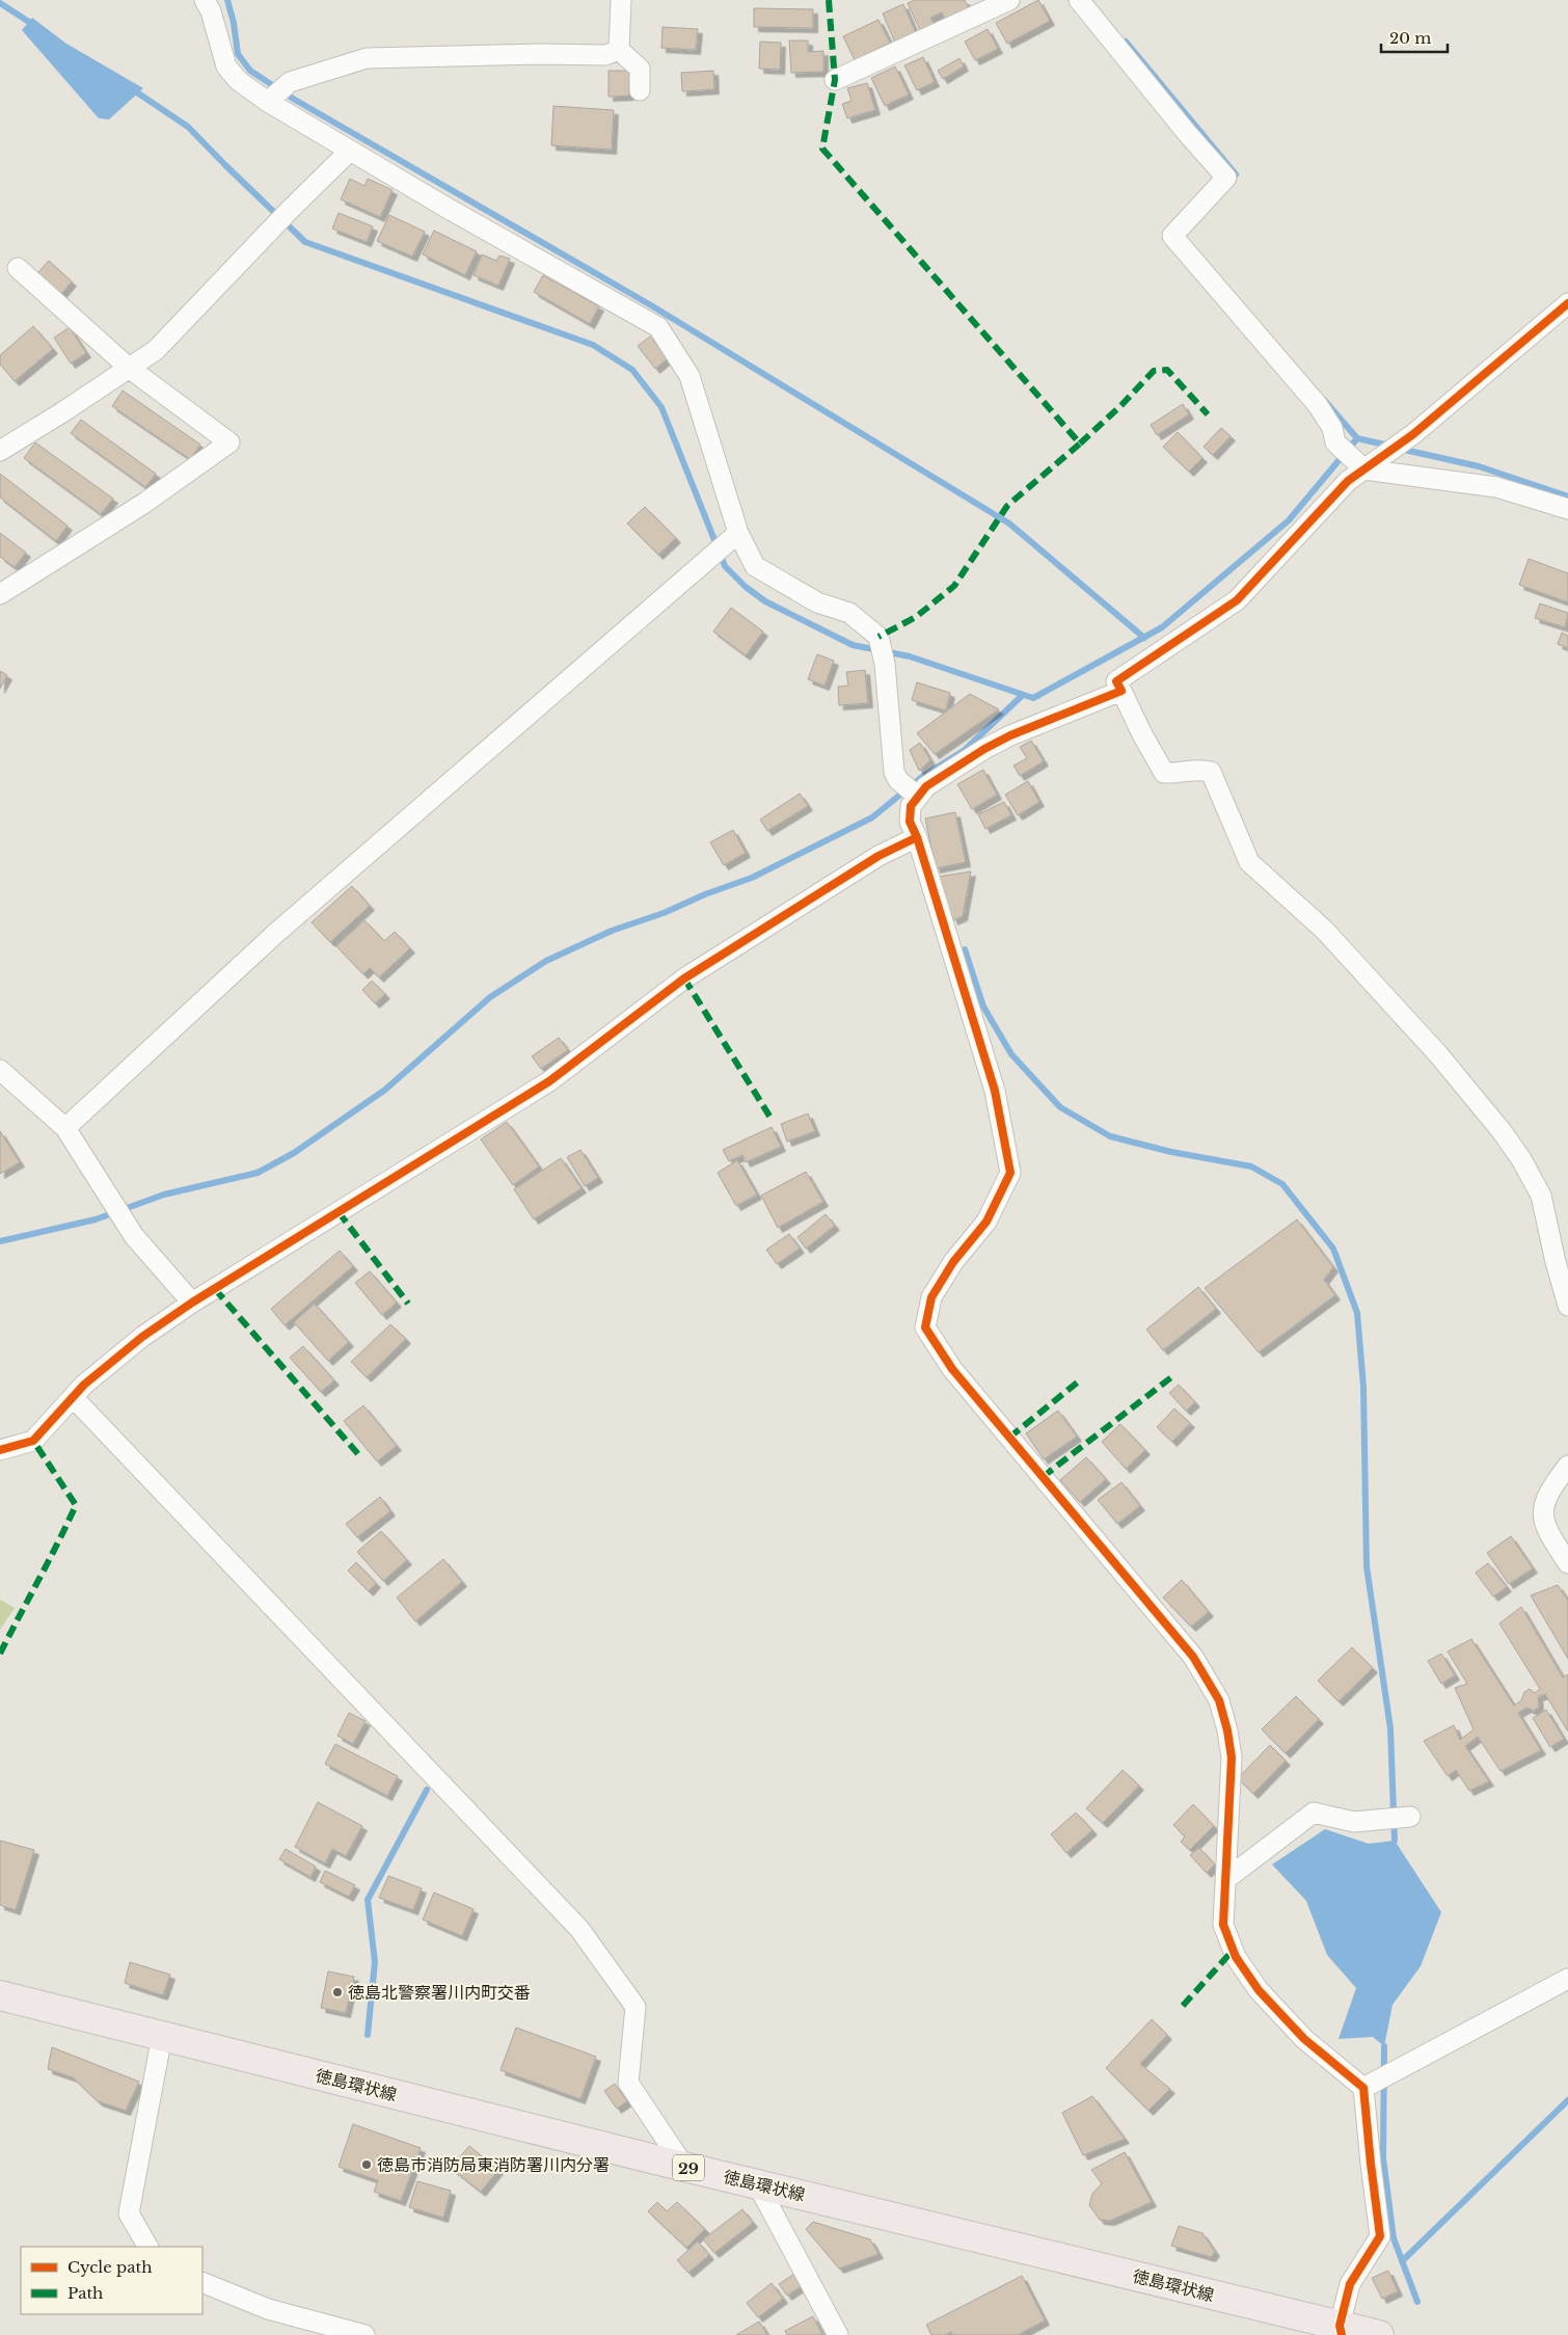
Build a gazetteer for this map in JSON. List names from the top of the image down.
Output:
{
  "streets": {
    "main road": ["徳島環状線", "29"]
  },
  "places": ["徳島北警察署川内町交番", "徳島市消防局東消防署川内分署"],
  "legend": ["Cycle path", "Path"],
  "scale_bar": "20 m"
}
